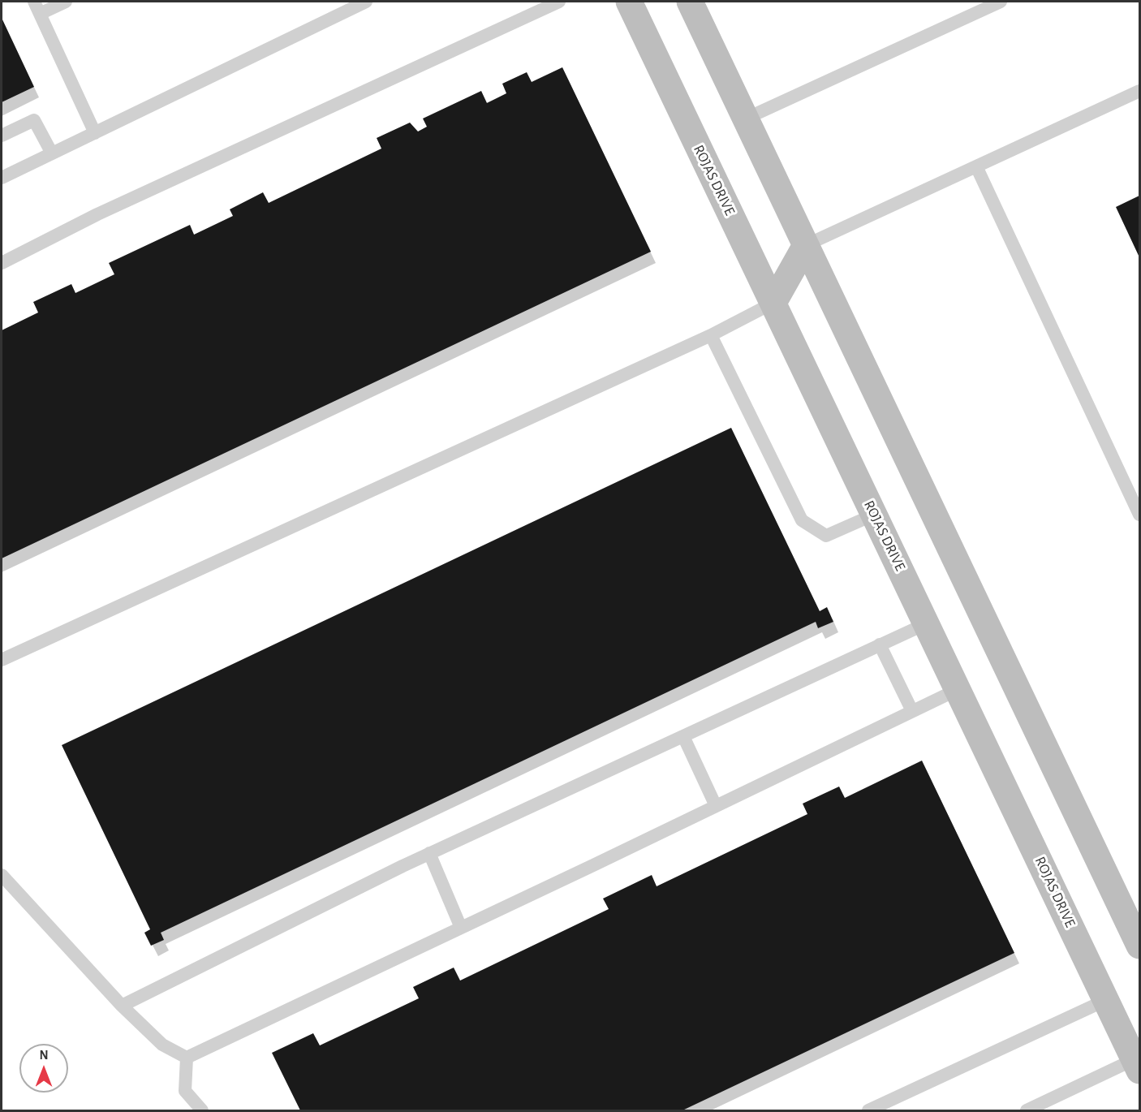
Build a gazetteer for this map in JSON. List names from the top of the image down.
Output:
{
  "streets": {
    "main road": ["ROJAS DRIVE"]
  },
  "north": "top"
}
